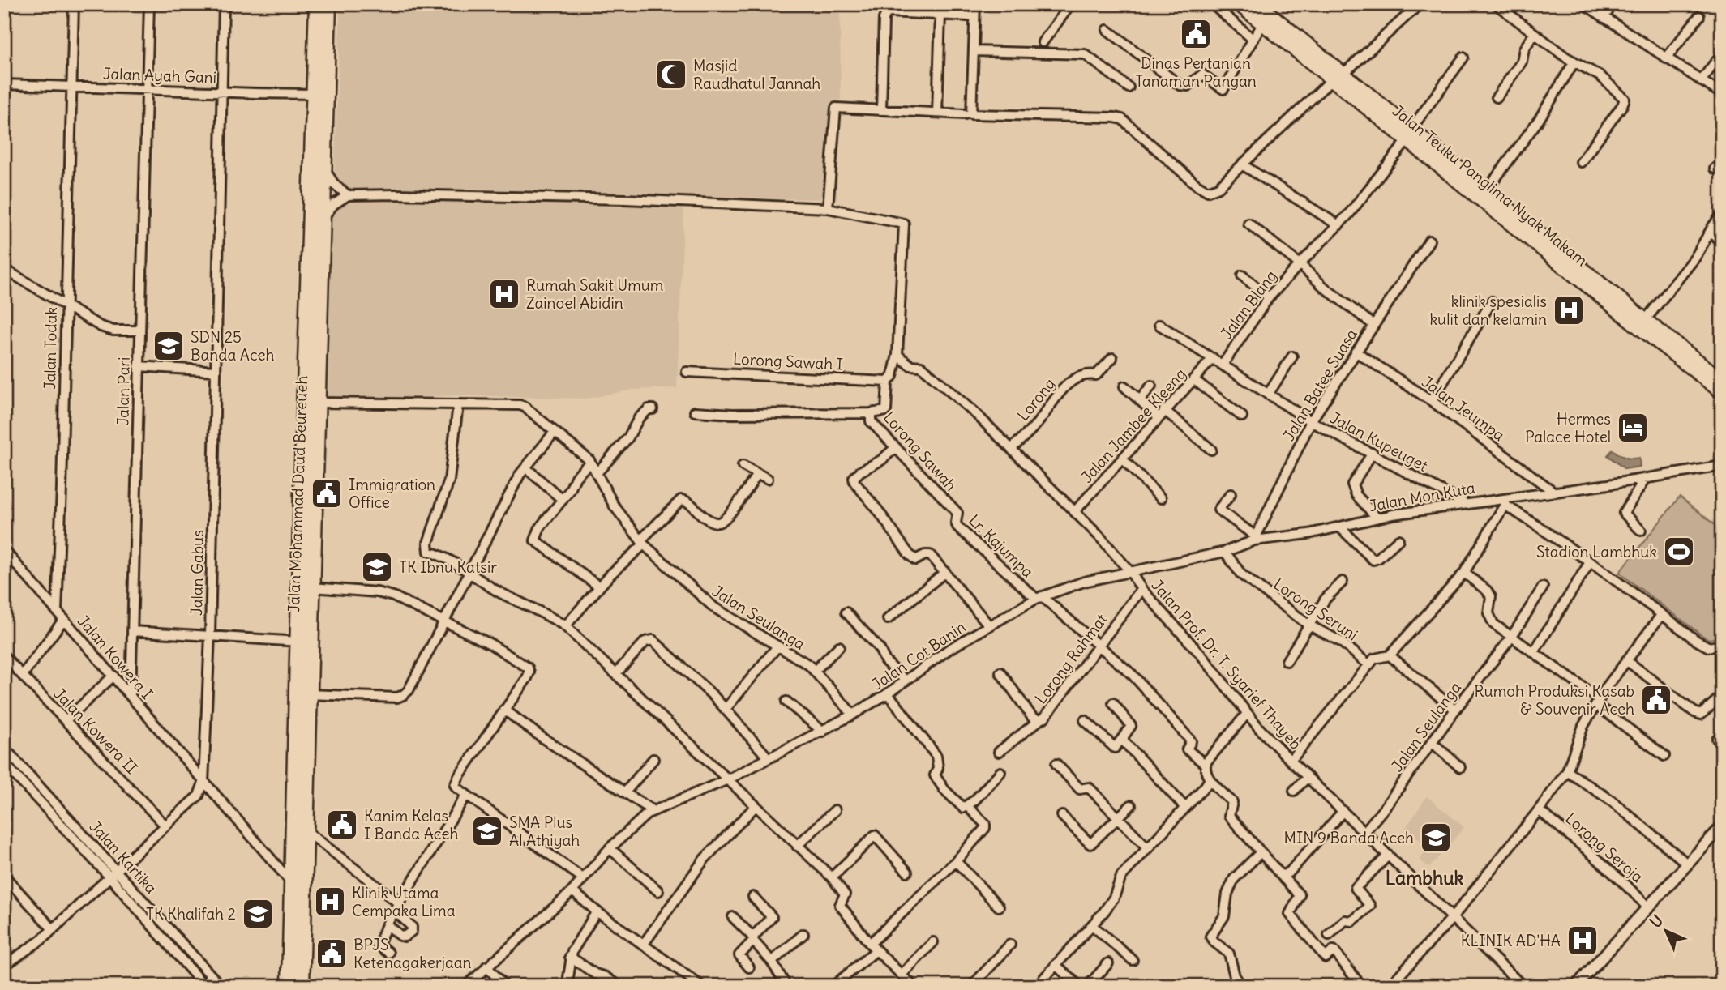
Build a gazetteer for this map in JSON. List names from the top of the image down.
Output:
{
  "streets": {
    "highway": ["Jalan Mohammad Daud Beureueh"],
    "main road": ["Jalan Teuku Panglima Nyak Makam"],
    "street": [
      "Jalan Ayah Gani",
      "Jalan Blang",
      "Jalan Todak",
      "Lorong Sawah I",
      "Jalan Batee Suasa",
      "Jalan Pari",
      "Lorong",
      "Jalan Jeumpa",
      "Jalan Jambee Kleeng",
      "Jalan Kupeuget",
      "Lorong Sawah",
      "Jalan Mon Kuta",
      "Lr. Kajumpa",
      "Jalan Gabus",
      "Lorong Seruni",
      "Jalan Seulanga",
      "Jalan Cot Banin",
      "Jalan Kowera I",
      "Lorong Rahmat",
      "Jalan Prof. Dr. T. Syarief Thayeb",
      "Jalan Kowera II",
      "Lorong Seroja",
      "Jalan Kartika"
    ]
  },
  "crossings": [
    ["Jalan Ayah Gani", "Jalan Todak"],
    ["Jalan Ayah Gani", "Jalan Pari"],
    ["Jalan Ayah Gani", "Jalan Mohammad Daud Beureueh"],
    ["Jalan Ayah Gani", "Jalan Gabus"],
    ["Jalan Blang", "Jalan Batee Suasa"],
    ["Jalan Blang", "Jalan Kupeuget"],
    ["Jalan Todak", "Jalan Kowera I"],
    ["Lorong Sawah I", "Lorong Sawah"],
    ["Jalan Batee Suasa", "Jalan Jeumpa"],
    ["Jalan Batee Suasa", "Jalan Kupeuget"],
    ["Jalan Batee Suasa", "Jalan Mon Kuta"],
    ["Jalan Pari", "Jalan Kowera I"],
    ["Lorong", "Jalan Prof. Dr. T. Syarief Thayeb"],
    ["Jalan Jeumpa", "Jalan Mon Kuta"],
    ["Jalan Jambee Kleeng", "Jalan Kupeuget"],
    ["Jalan Jambee Kleeng", "Jalan Prof. Dr. T. Syarief Thayeb"],
    ["Jalan Kupeuget", "Jalan Mon Kuta"],
    ["Lorong Sawah", "Lr. Kajumpa"],
    ["Lorong Sawah", "Jalan Prof. Dr. T. Syarief Thayeb"],
    ["Jalan Mohammad Daud Beureueh", "Jalan Kowera I"],
    ["Jalan Mon Kuta", "Lorong Seruni"],
    ["Jalan Mon Kuta", "Jalan Cot Banin"],
    ["Jalan Mon Kuta", "Jalan Prof. Dr. T. Syarief Thayeb"],
    ["Lr. Kajumpa", "Jalan Cot Banin"],
    ["Lr. Kajumpa", "Lorong Rahmat"],
    ["Jalan Gabus", "Jalan Kowera I"],
    ["Jalan Seulanga", "Jalan Cot Banin"],
    ["Jalan Seulanga", "Jalan Prof. Dr. T. Syarief Thayeb"],
    ["Jalan Cot Banin", "Jalan Prof. Dr. T. Syarief Thayeb"],
    ["Lorong Rahmat", "Jalan Prof. Dr. T. Syarief Thayeb"]
  ],
  "districts": ["Lambhuk"],
  "places": {
    "public building": [
      "Dinas Pertanian Tanaman Pangan",
      "Immigration Office",
      "Rumoh Produksi Kasab & Souvenir Aceh",
      "Kanim Kelas I Banda Aceh",
      "BPJS Ketenagakerjaan"
    ],
    "mosque": ["Masjid Raudhatul Jannah"],
    "hospital": [
      "Rumah Sakit Umum Zainoel Abidin",
      "klinik spesialis kulit dan kelamin",
      "Klinik Utama Cempaka Lima",
      "KLINIK AD'HA"
    ],
    "school or university": [
      "SDN 25 Banda Aceh",
      "TK Ibnu Katsir",
      "SMA Plus Al Athiyah",
      "MIN 9 Banda Aceh",
      "TK Khalifah 2"
    ],
    "hotel": ["Hermes Palace Hotel"],
    "sports": ["Stadion Lambhuk"]
  },
  "north": "top left"
}
